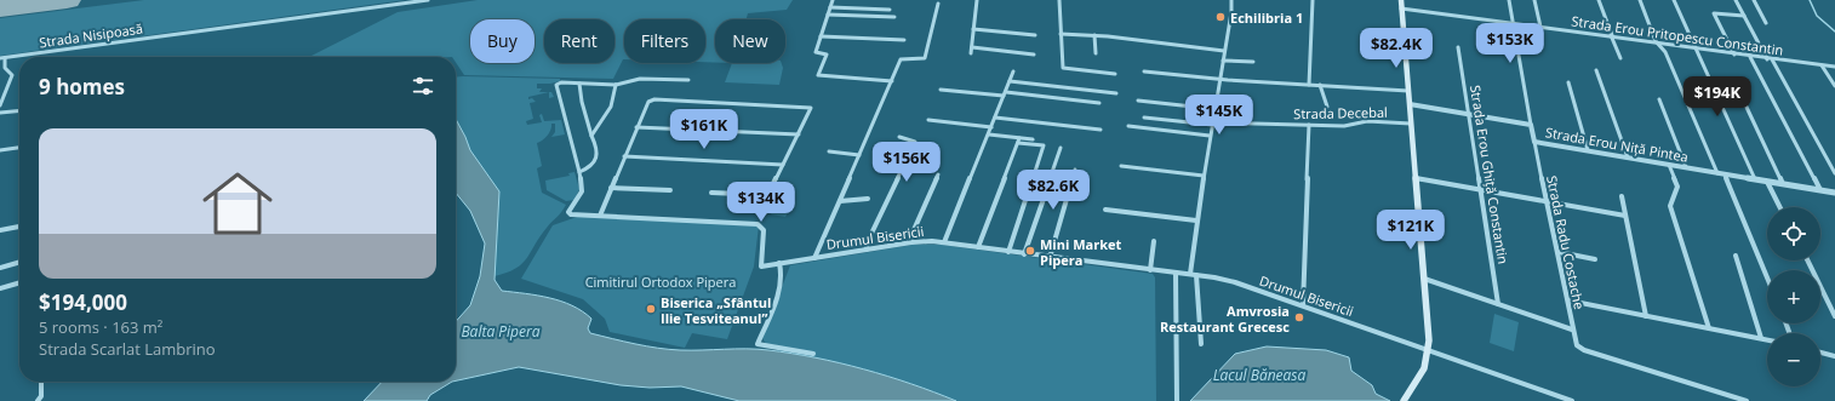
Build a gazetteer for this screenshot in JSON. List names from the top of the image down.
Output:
{
  "streets": {
    "street": [
      "Strada Nisipoasă",
      "Strada Erou Pritopescu Constantin",
      "Strada Decebal",
      "Strada Erou Niță Pintea",
      "Strada Erou Ghiță Constantin",
      "Drumul Bisericii",
      "Strada Radu Costache"
    ]
  },
  "crossings": [
    ["Strada Erou Niță Pintea", "Strada Erou Ghiță Constantin"],
    ["Strada Erou Niță Pintea", "Strada Radu Costache"]
  ],
  "water": ["Balta Pipera", "Lacul Băneasa"],
  "parks": ["Cimitirul Ortodox Pipera"],
  "places": [
    "Echilibria 1",
    "Mini Market Pipera",
    "Biserica „Sfântul Ilie Tesviteanul”",
    "Amvrosia Restaurant Grecesc"
  ],
  "page": {
    "chip": [
      "Buy",
      "Rent",
      "Filters",
      "New"
    ],
    "price": [
      "$153K",
      "$82.4K",
      "$194K",
      "$145K",
      "$161K",
      "$156K",
      "$82.6K",
      "$134K",
      "$121K"
    ],
    "heading": "9 homes",
    "list": [
      {
        "name": "$194,000",
        "note": "5 rooms · 163 m² · Strada Scarlat Lambrino"
      }
    ],
    "map_buttons": ["+", "−"]
  }
}
